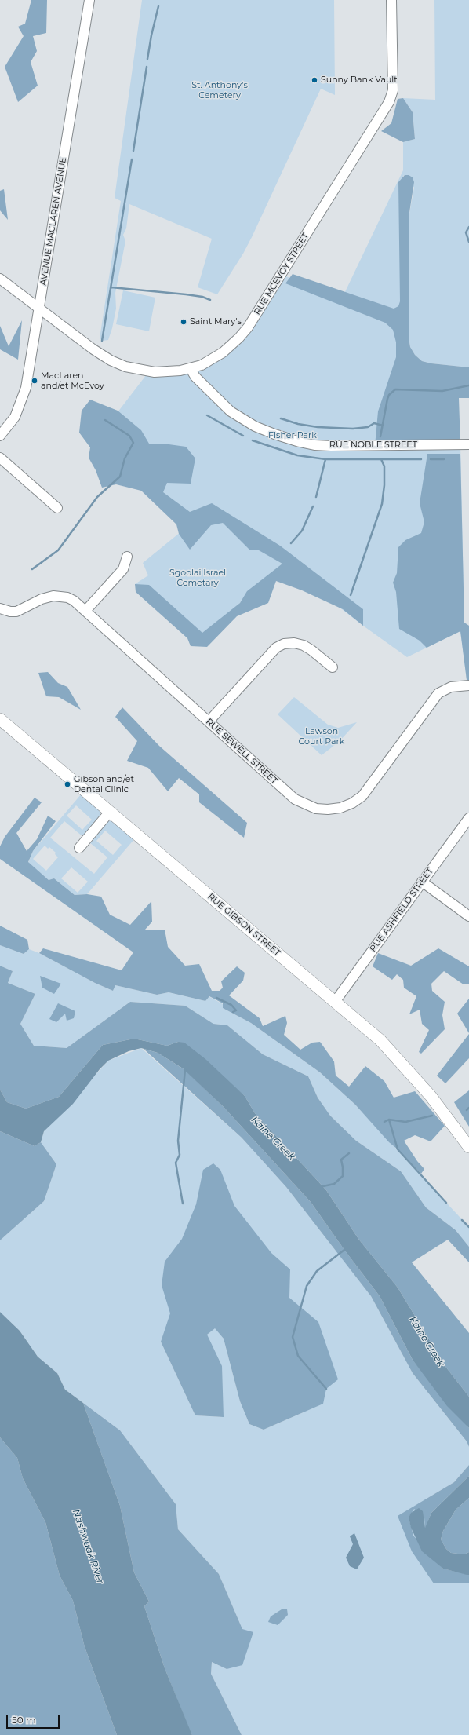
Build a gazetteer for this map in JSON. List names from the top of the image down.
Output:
{
  "streets": {
    "main road": ["RUE GIBSON STREET"],
    "street": [
      "AVENUE MACLAREN AVENUE",
      "RUE MCEVOY STREET",
      "RUE NOBLE STREET",
      "RUE SEWELL STREET",
      "RUE ASHFIELD STREET"
    ]
  },
  "crossings": [
    ["AVENUE MACLAREN AVENUE", "RUE MCEVOY STREET"],
    ["RUE MCEVOY STREET", "RUE NOBLE STREET"],
    ["RUE ASHFIELD STREET", "RUE GIBSON STREET"]
  ],
  "water": ["Kaine Creek", "Nashwaak River"],
  "parks": [
    "St. Anthony’s Cemetery",
    "Fisher Park",
    "Sgoolai Israel Cemetary",
    "Lawson Court Park"
  ],
  "places": [
    "Sunny Bank Vault",
    "Saint Mary's",
    "MacLaren and/et McEvoy",
    "Gibson and/et Dental Clinic"
  ],
  "scale_bar": "50 m"
}
